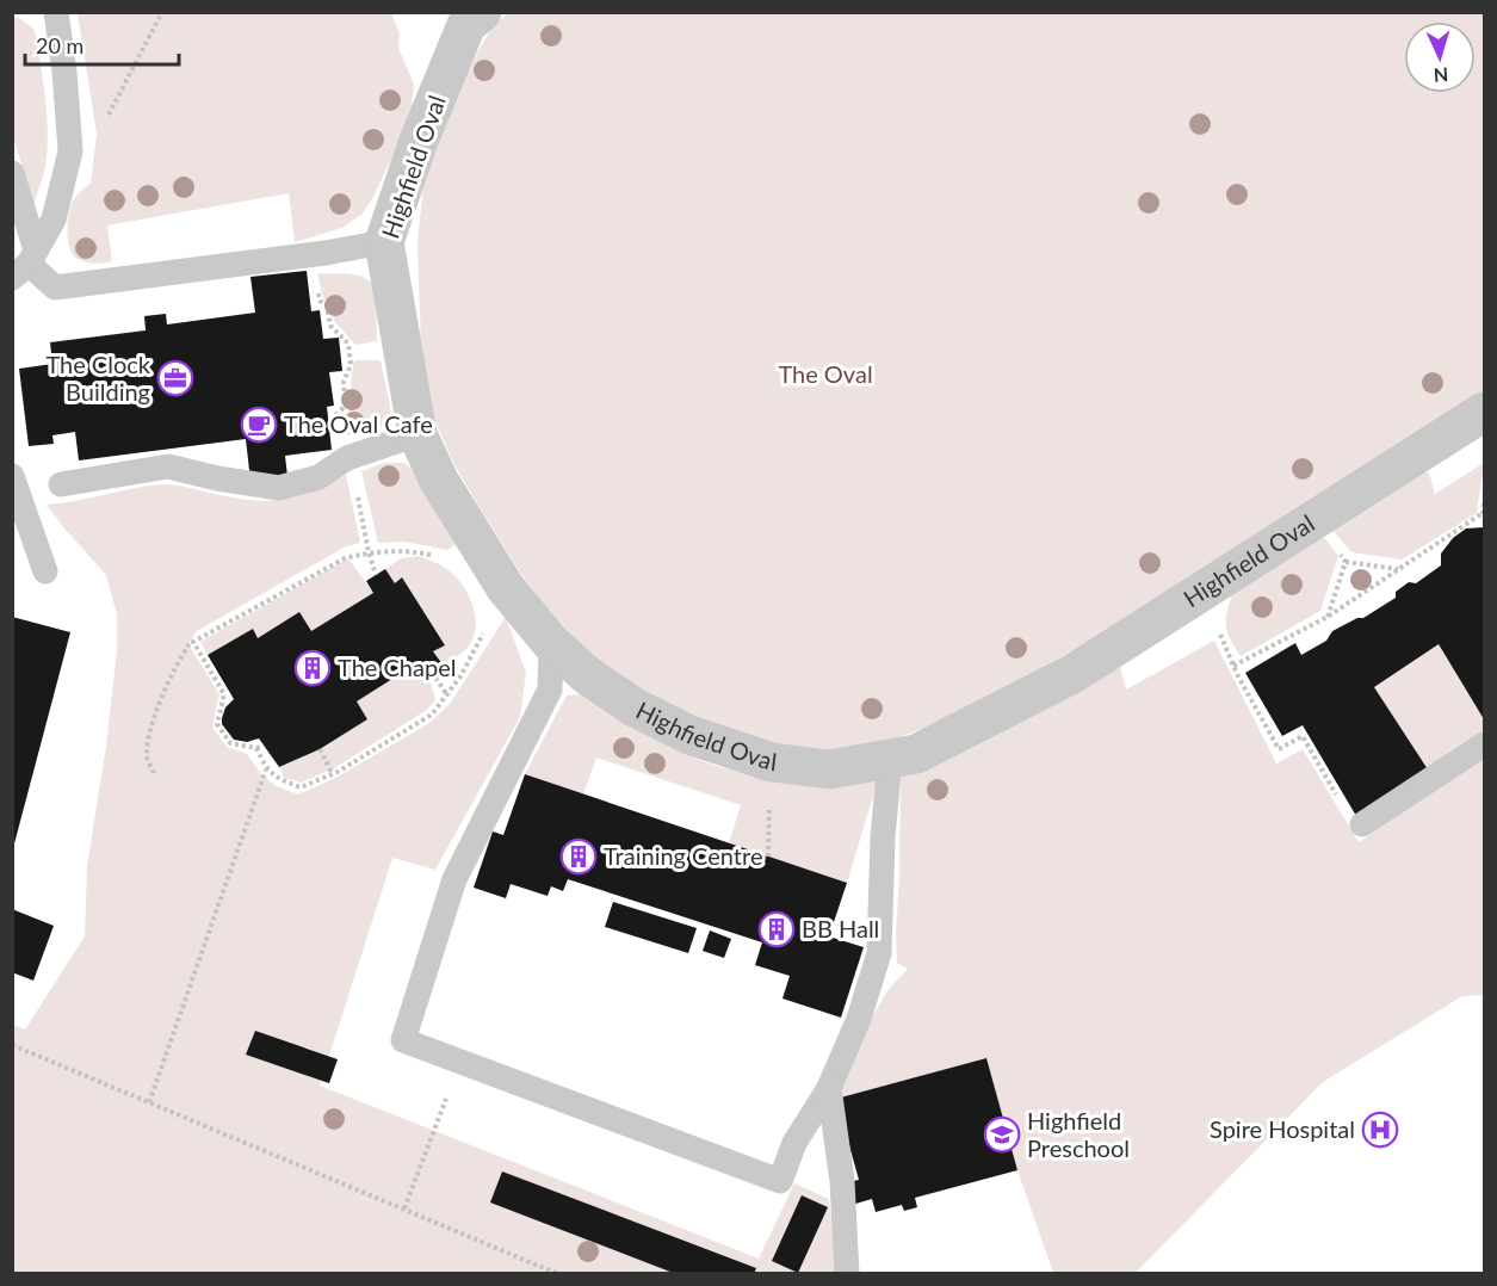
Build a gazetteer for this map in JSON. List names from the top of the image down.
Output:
{
  "streets": {
    "street": ["Highfield Oval"]
  },
  "parks": ["The Oval"],
  "places": {
    "office": ["The Clock Building"],
    "cafe": ["The Oval Cafe"],
    "building": ["The Chapel", "Training Centre", "BB Hall"],
    "hospital": ["Spire Hospital"],
    "school or university": ["Highfield Preschool"]
  },
  "scale_bar": "20 m",
  "north": "bottom"
}
